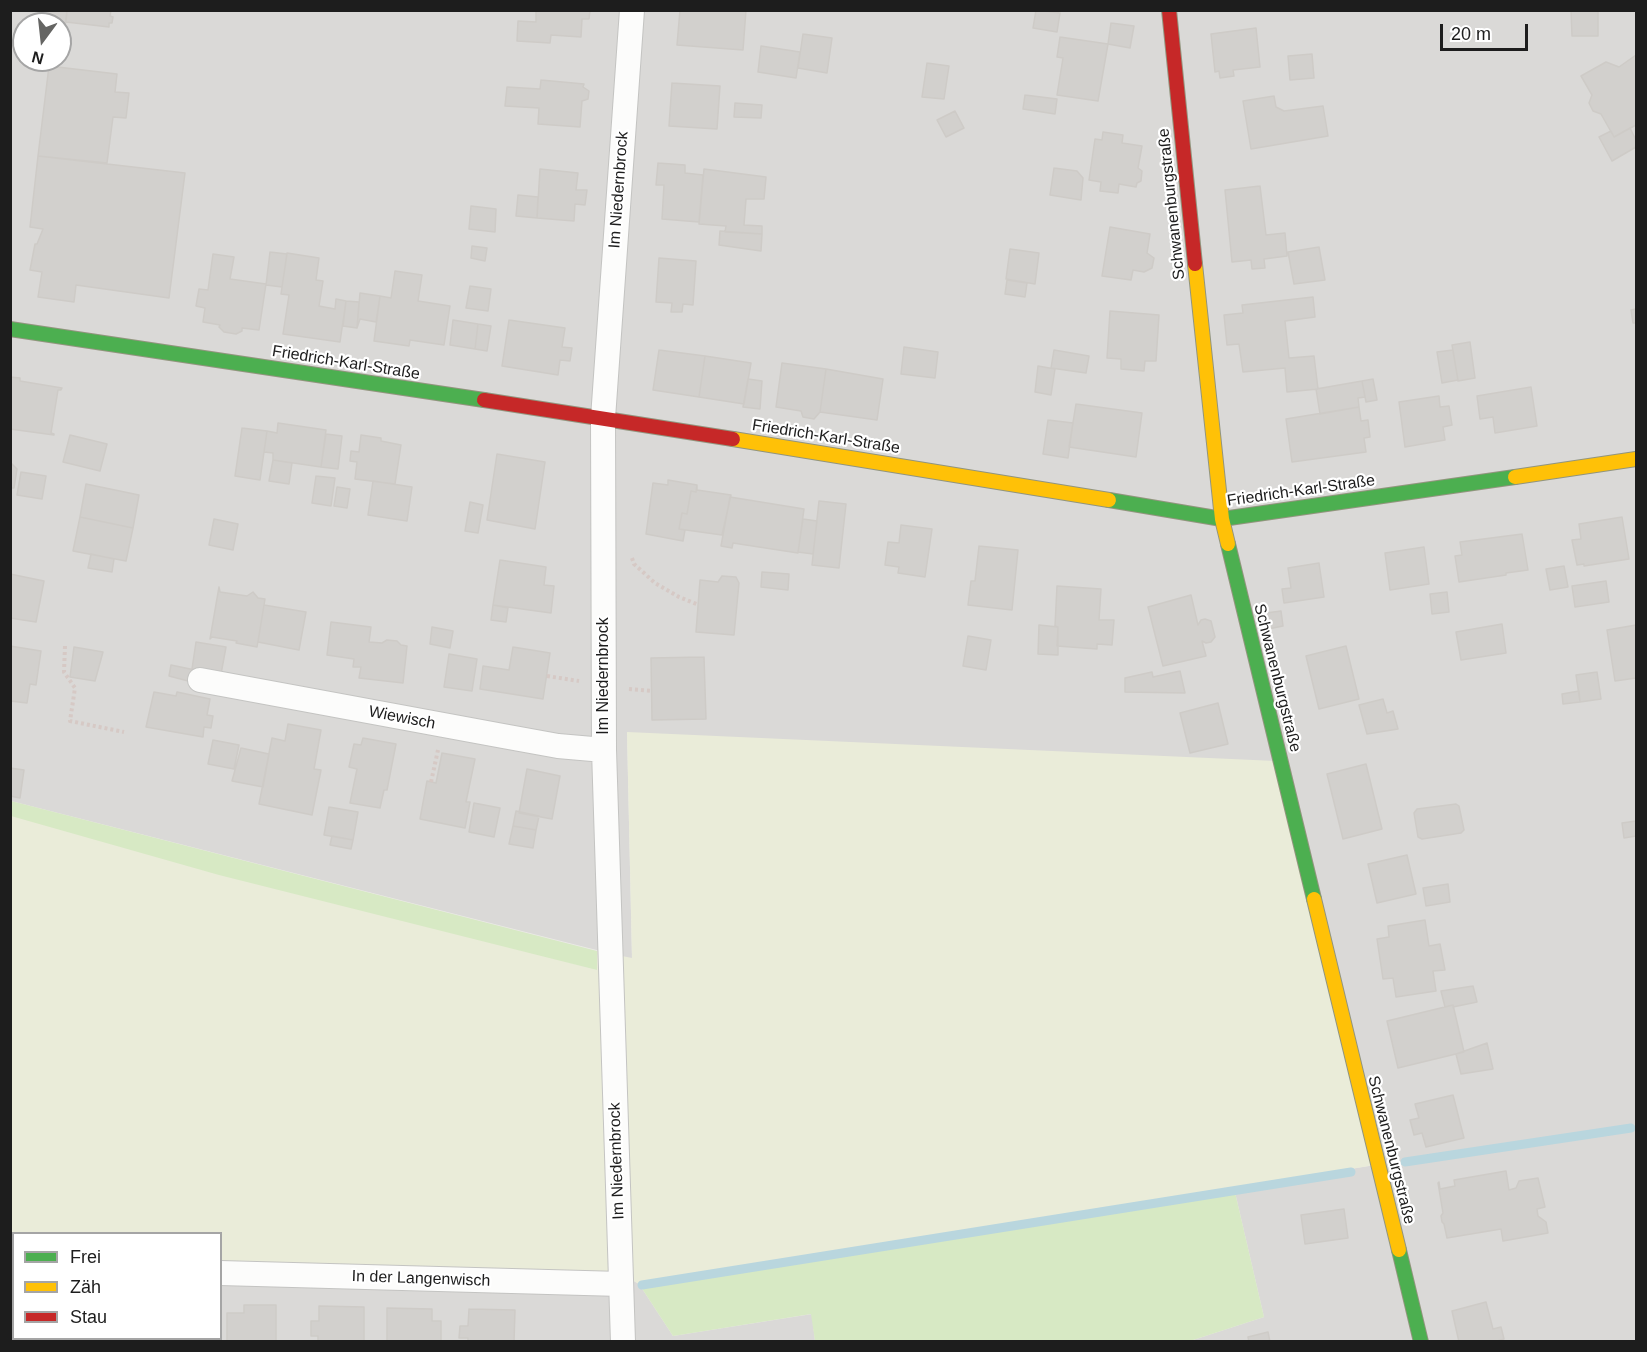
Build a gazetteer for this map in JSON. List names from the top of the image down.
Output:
{
  "streets": {
    "street": [
      "Im Niedernbrock",
      "Schwanenburgstraße",
      "Friedrich-Karl-Straße",
      "Wiewisch",
      "In der Langenwisch"
    ]
  },
  "crossings": [
    ["Im Niedernbrock", "Friedrich-Karl-Straße"],
    ["Im Niedernbrock", "Wiewisch"],
    ["Im Niedernbrock", "In der Langenwisch"],
    ["Schwanenburgstraße", "Friedrich-Karl-Straße"]
  ],
  "legend": ["Frei", "Zäh", "Stau"],
  "scale_bar": "20 m",
  "north": "bottom"
}
